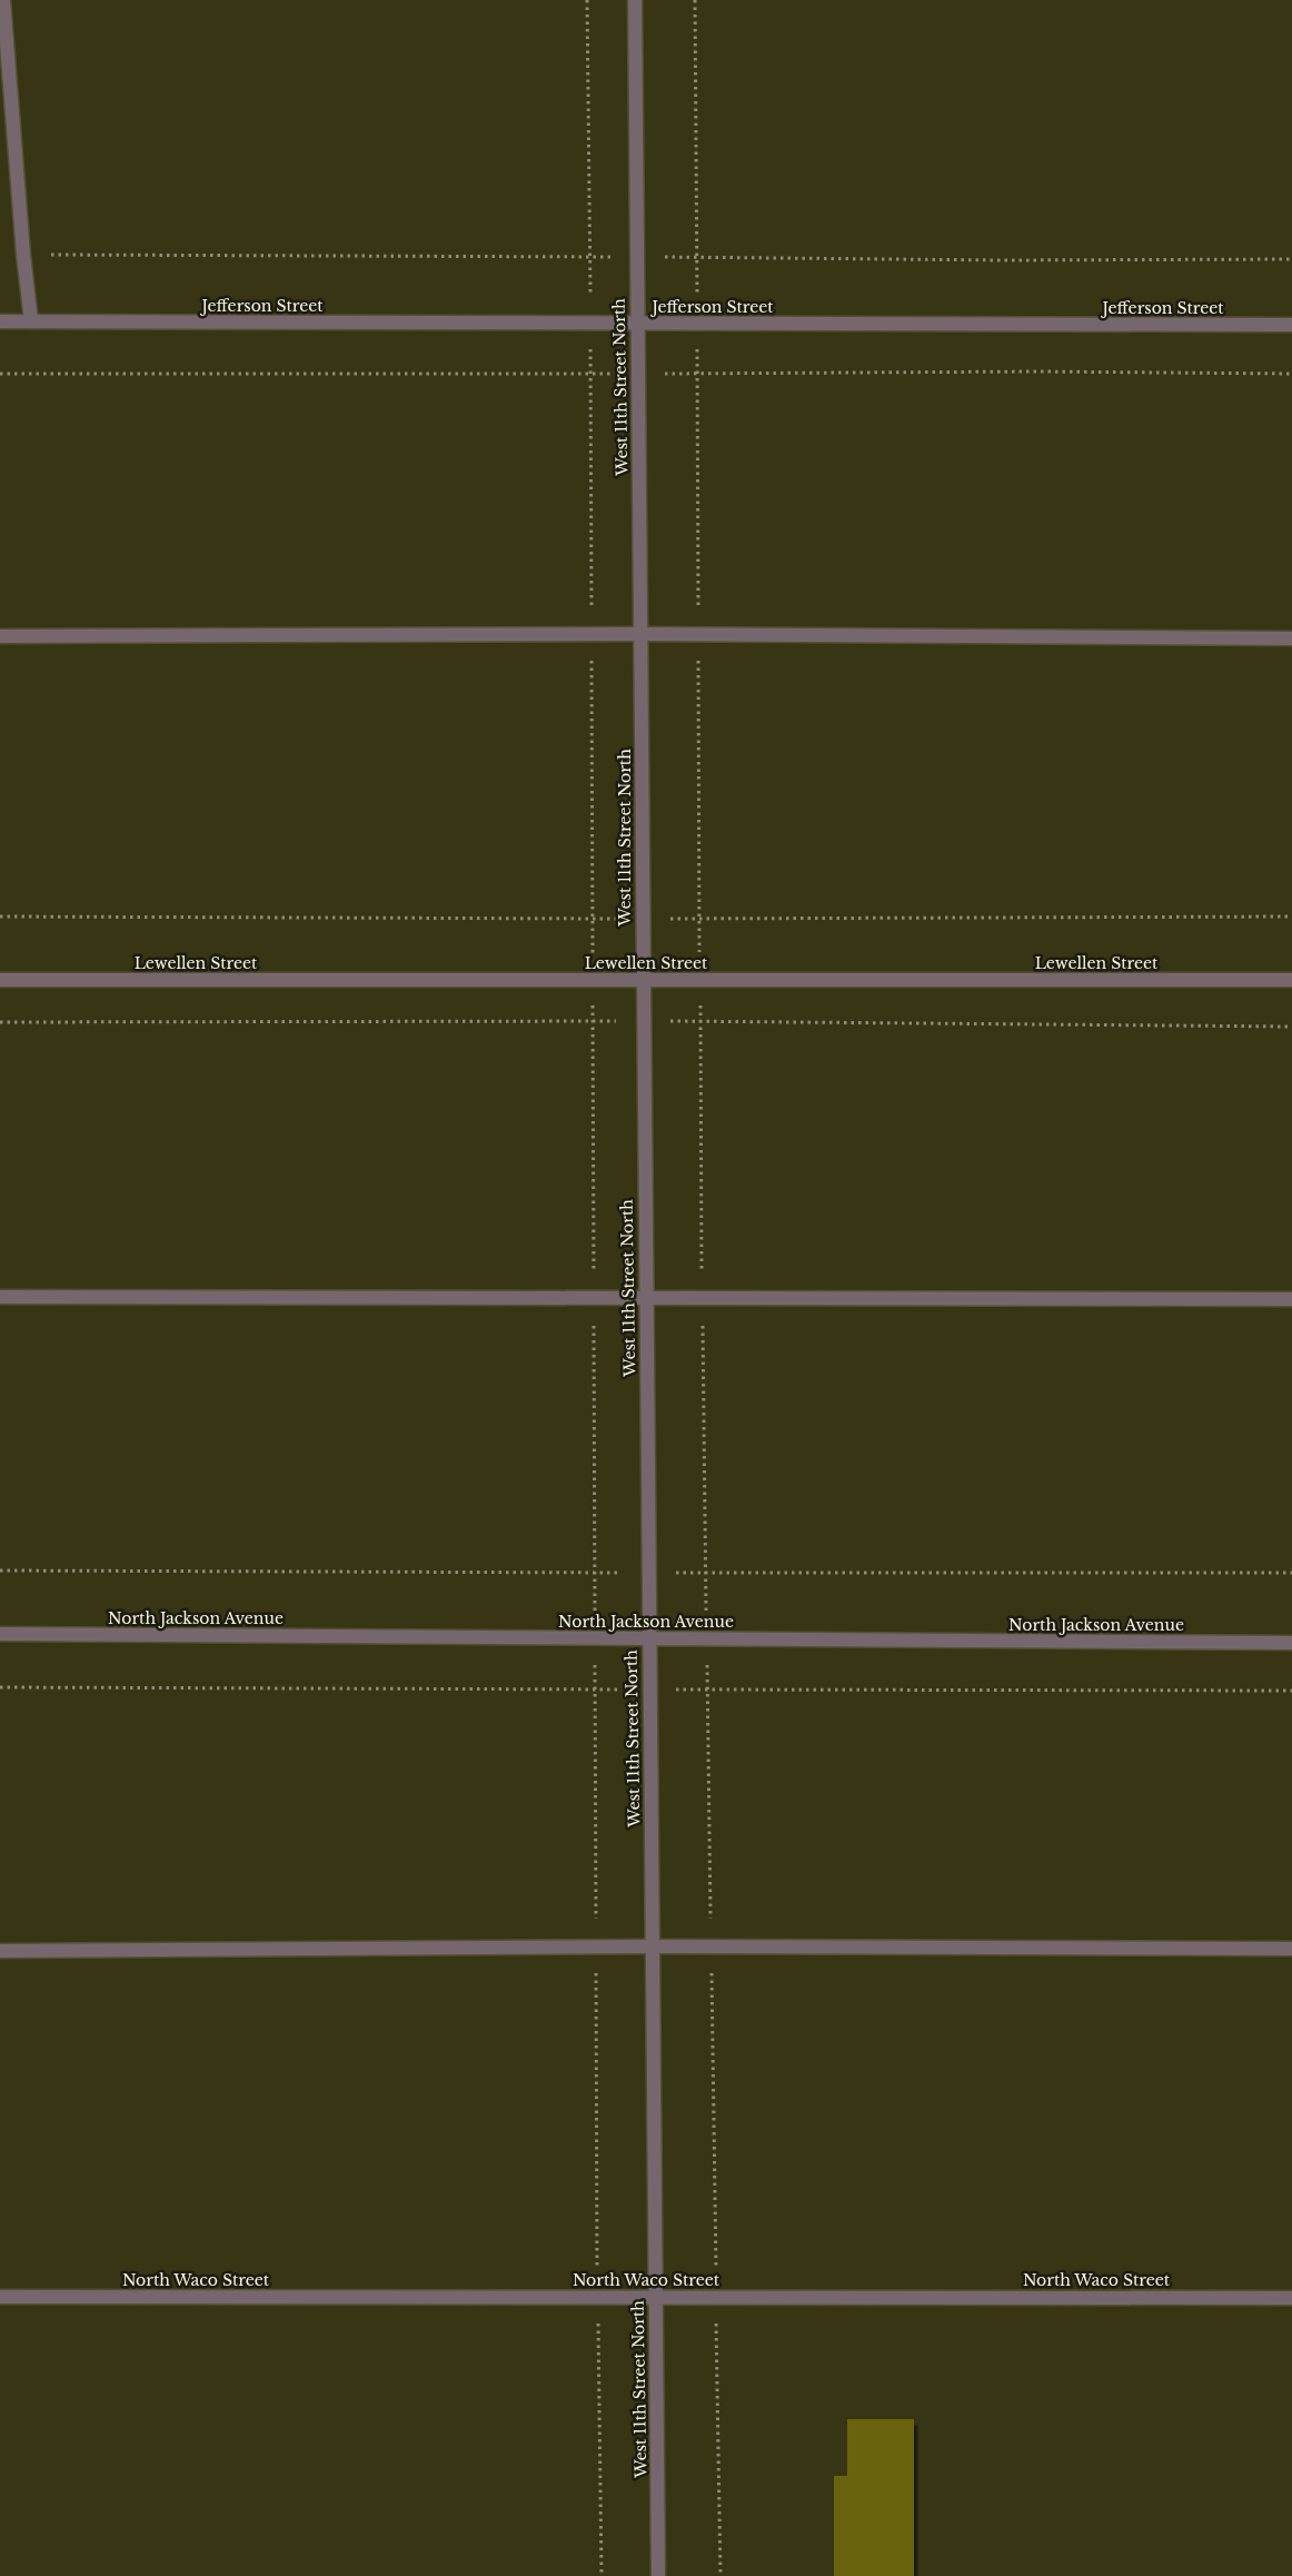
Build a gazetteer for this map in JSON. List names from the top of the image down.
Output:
{
  "streets": {
    "street": [
      "Jefferson Street",
      "West 11th Street North",
      "Lewellen Street",
      "North Jackson Avenue",
      "North Waco Street"
    ]
  },
  "crossings": [
    ["Jefferson Street", "West 11th Street North"],
    ["West 11th Street North", "Lewellen Street"],
    ["West 11th Street North", "North Jackson Avenue"],
    ["West 11th Street North", "North Waco Street"]
  ]
}
